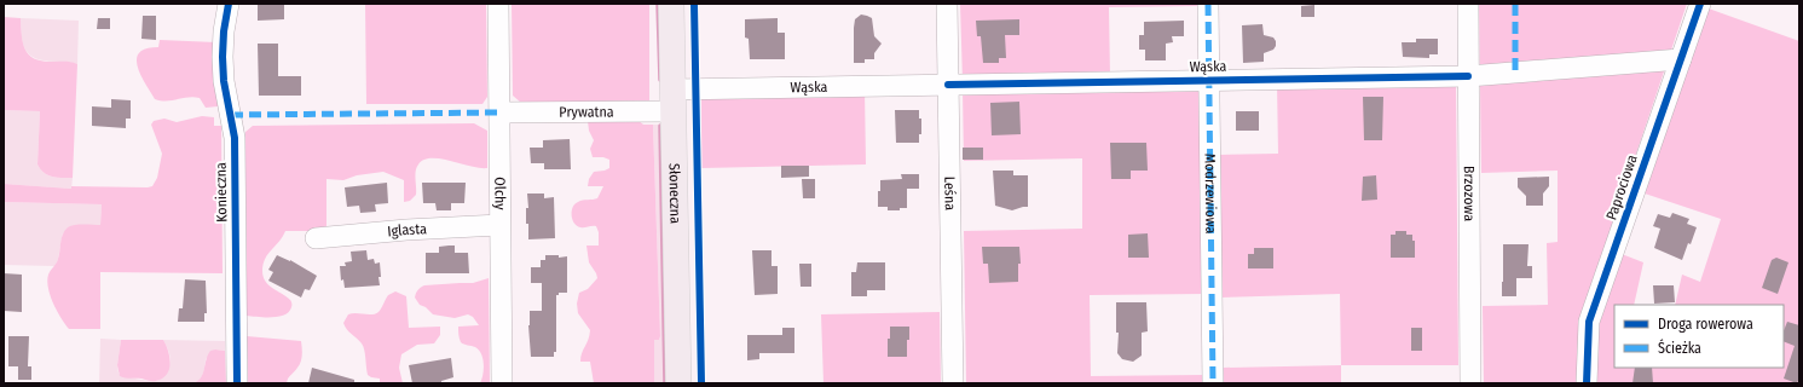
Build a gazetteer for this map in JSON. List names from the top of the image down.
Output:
{
  "streets": {
    "main road": ["Słoneczna"],
    "street": [
      "Wąska",
      "Prywatna",
      "Paprociowa",
      "Konieczna",
      "Olchy",
      "Leśna",
      "Modrzewiowa",
      "Brzozowa",
      "Iglasta"
    ]
  },
  "crossings": [
    ["Wąska", "Prywatna"],
    ["Wąska", "Paprociowa"],
    ["Wąska", "Słoneczna"],
    ["Wąska", "Leśna"],
    ["Wąska", "Modrzewiowa"],
    ["Wąska", "Brzozowa"],
    ["Prywatna", "Olchy"],
    ["Prywatna", "Słoneczna"],
    ["Olchy", "Iglasta"]
  ],
  "legend": ["Droga rowerowa", "Ścieżka"]
}
